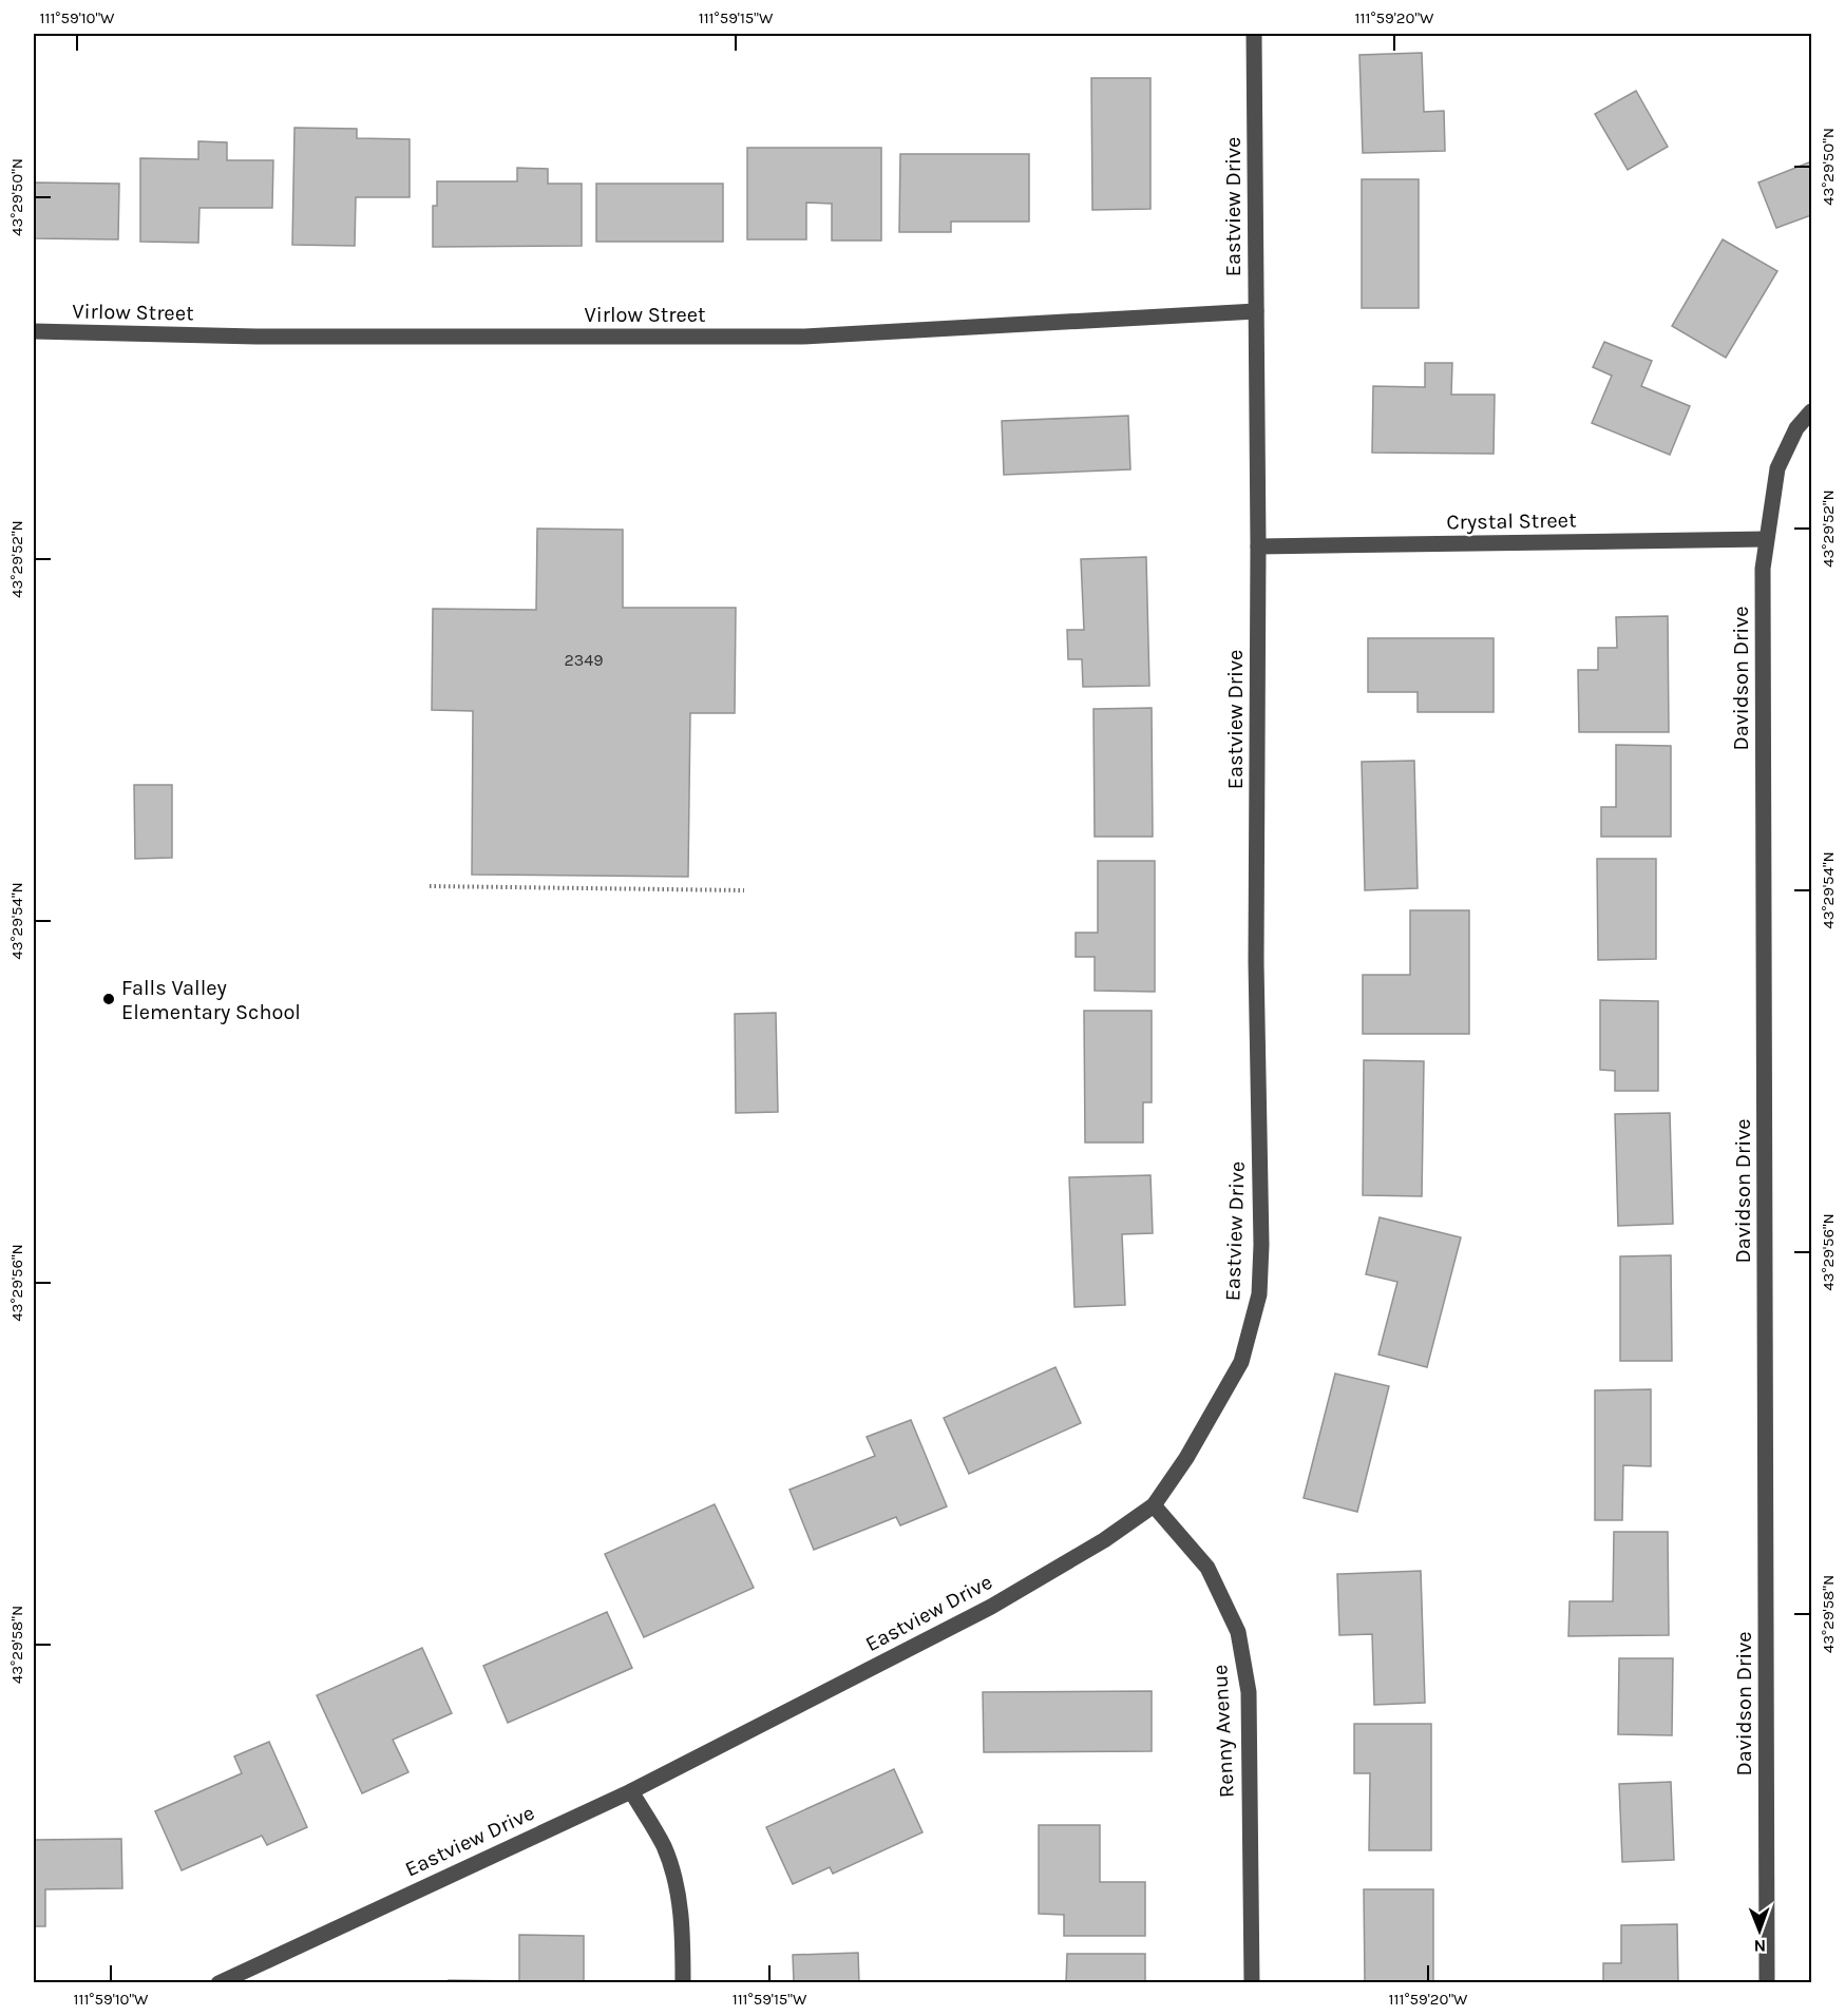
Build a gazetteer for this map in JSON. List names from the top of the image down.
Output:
{
  "streets": {
    "street": [
      "Eastview Drive",
      "Virlow Street",
      "Crystal Street",
      "Davidson Drive",
      "Renny Avenue"
    ]
  },
  "crossings": [
    ["Eastview Drive", "Virlow Street"],
    ["Eastview Drive", "Crystal Street"],
    ["Eastview Drive", "Renny Avenue"],
    ["Crystal Street", "Davidson Drive"]
  ],
  "places": ["Falls Valley Elementary School"],
  "house_numbers": ["2349"],
  "north": "bottom",
  "coordinates": [
    "111°59'10\"W",
    "111°59'15\"W",
    "111°59'20\"W",
    "43°29'50\"N",
    "43°29'52\"N",
    "43°29'54\"N",
    "43°29'56\"N",
    "43°29'58\"N"
  ]
}
